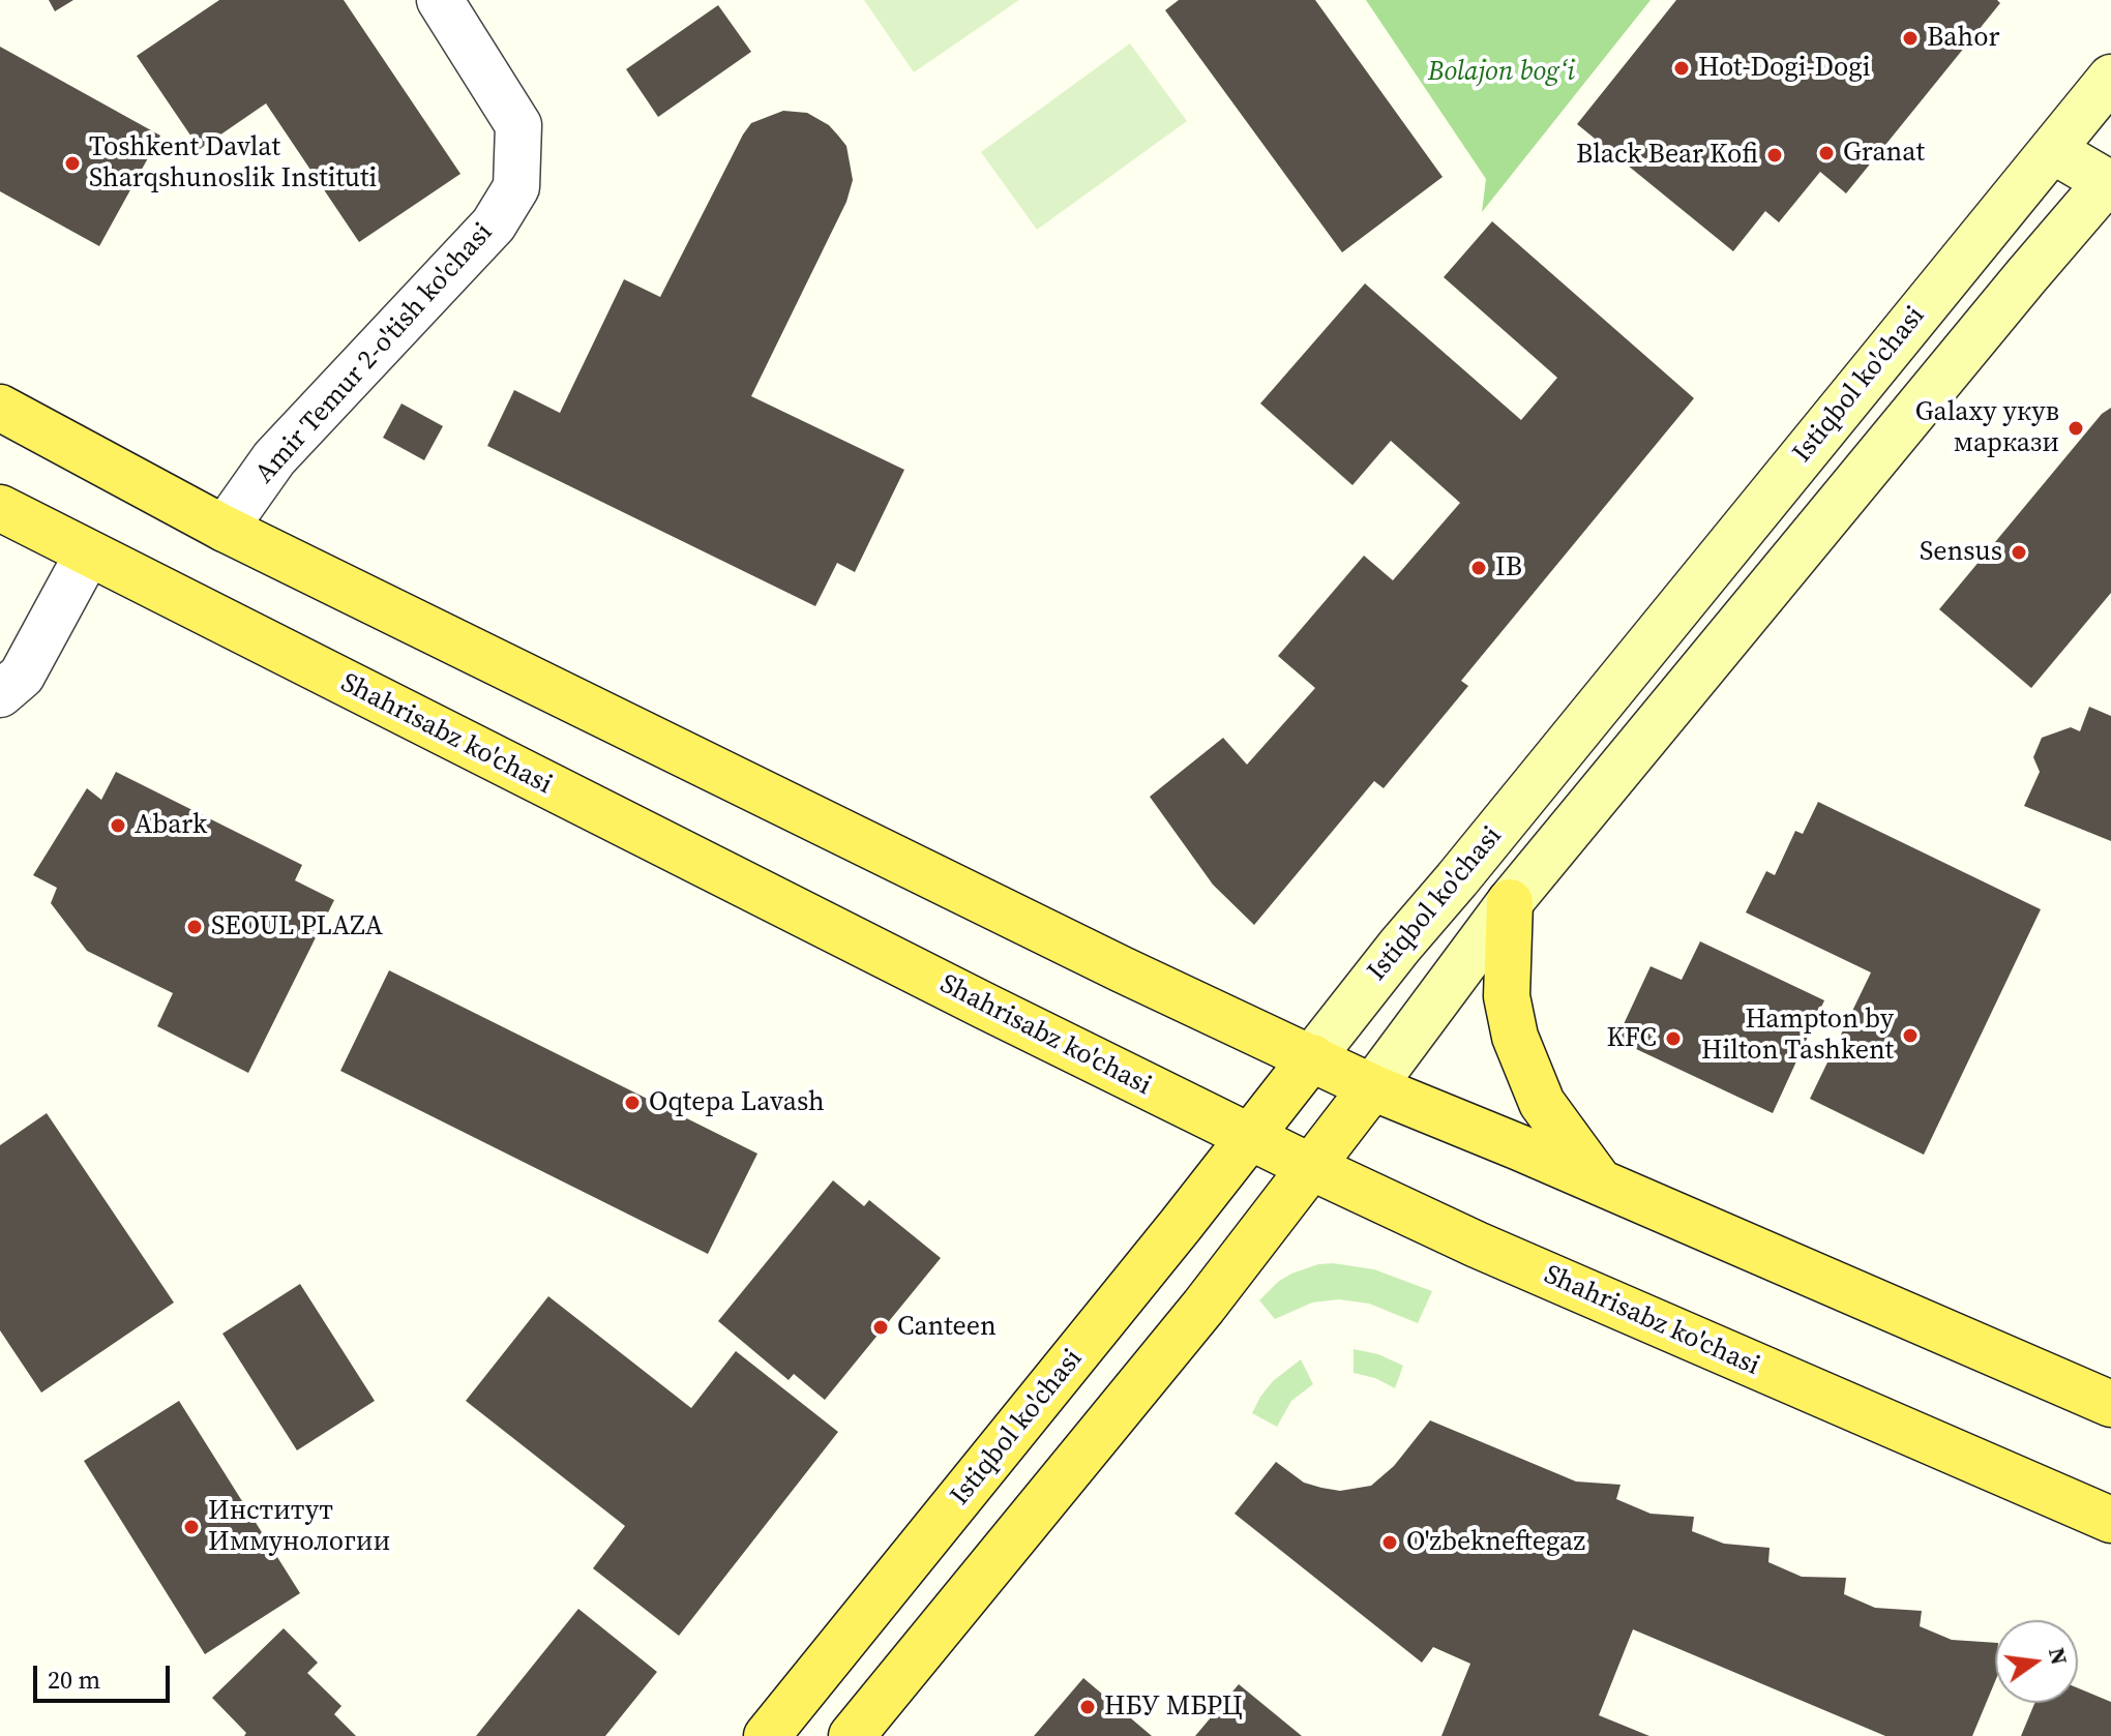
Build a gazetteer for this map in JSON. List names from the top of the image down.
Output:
{
  "streets": {
    "main road": ["Istiqbol ko'chasi", "Shahrisabz ko'chasi"],
    "street": ["Amir Temur 2-o'tish ko'chasi"]
  },
  "crossings": [
    ["Istiqbol ko'chasi", "Shahrisabz ko'chasi"]
  ],
  "parks": ["Bolajon bog‘i"],
  "places": [
    "Bahor",
    "Hot-Dogi-Dogi",
    "Granat",
    "Black Bear Kofi",
    "Toshkent Davlat Sharqshunoslik Instituti",
    "Galaxy укув маркази",
    "Sensus",
    "IB",
    "Abark",
    "SEOUL PLAZA",
    "Hampton by Hilton Tashkent",
    "KFC",
    "Oqtepa Lavash",
    "Canteen",
    "Институт Иммунологии",
    "O'zbekneftegaz",
    "НБУ МБРЦ"
  ],
  "scale_bar": "20 m",
  "north": "right"
}
